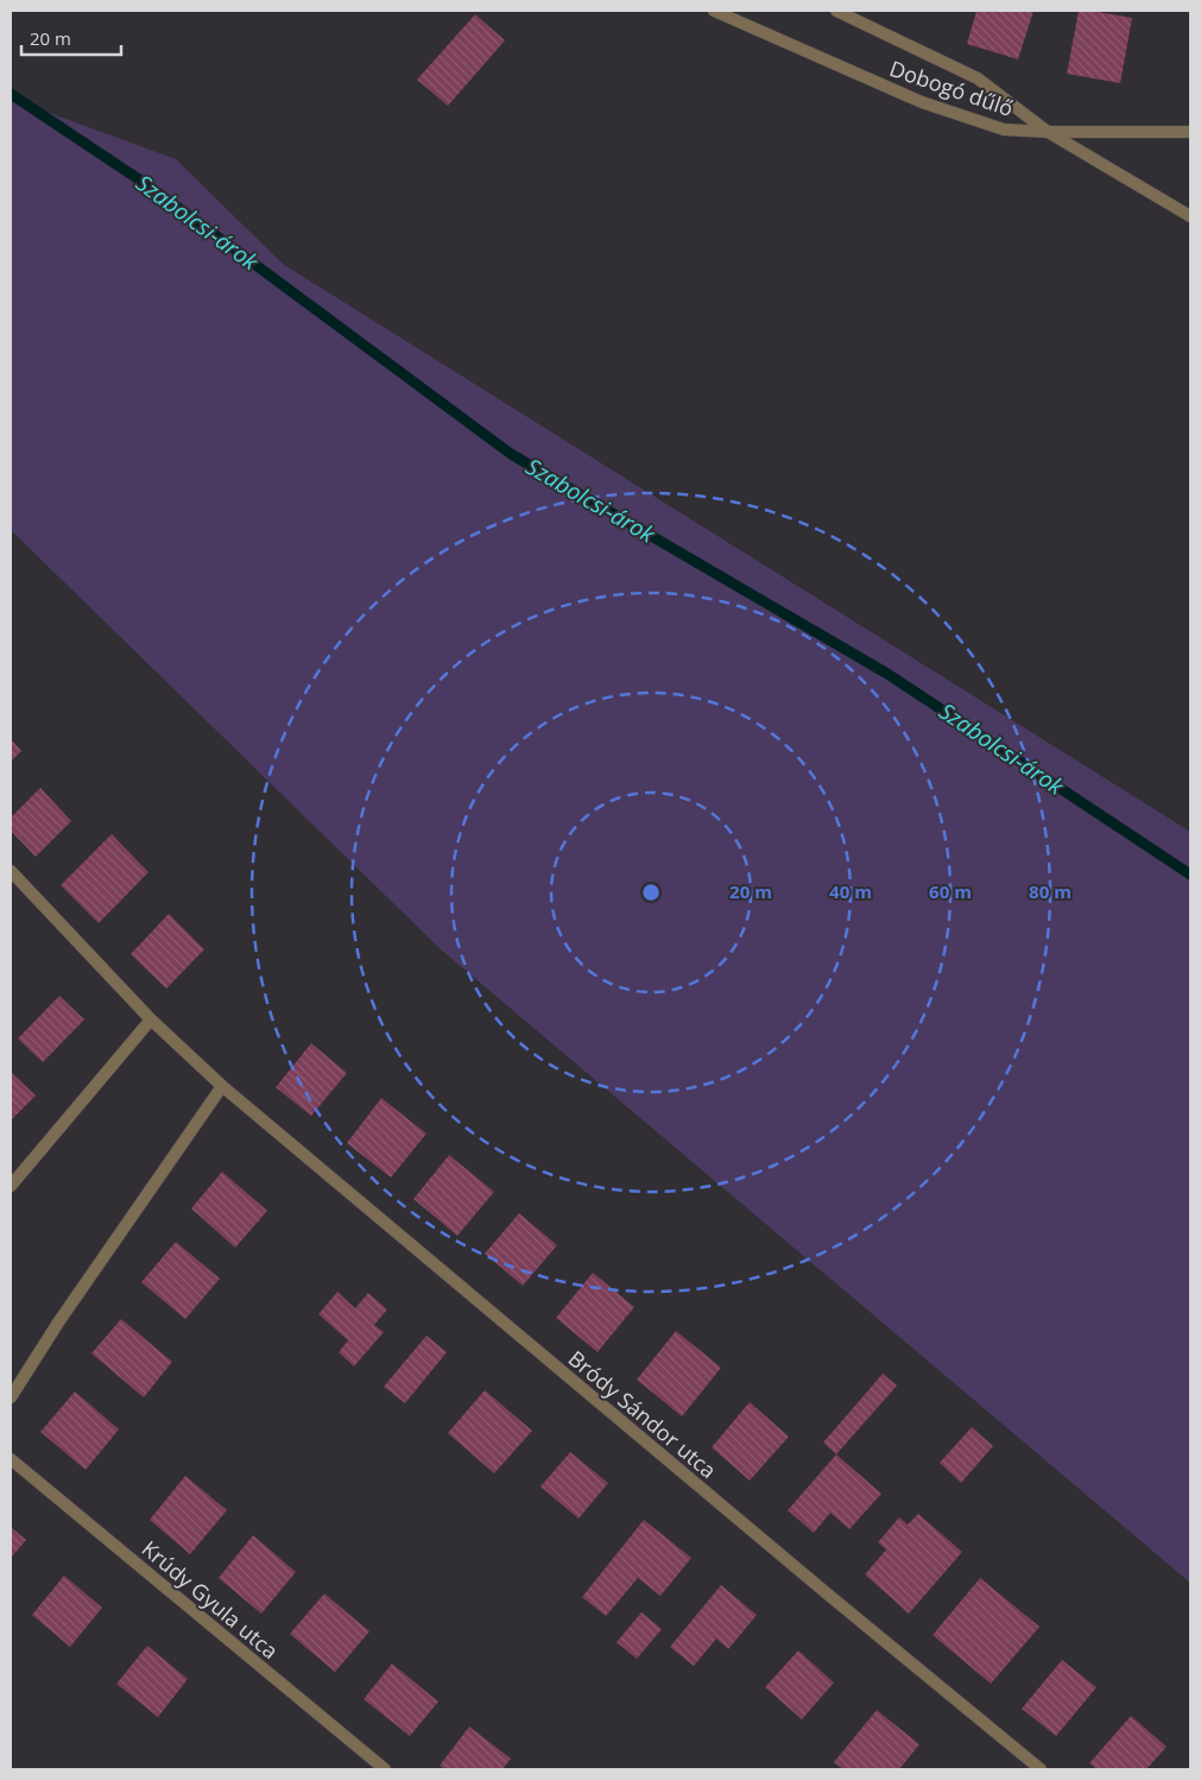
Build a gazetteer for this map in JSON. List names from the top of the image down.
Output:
{
  "streets": {
    "street": ["Dobogó dűlő", "Bródy Sándor utca", "Krúdy Gyula utca"]
  },
  "water": ["Szabolcsi-árok"],
  "scale_bar": "20 m",
  "rings": [
    "20 m",
    "40 m",
    "60 m",
    "80 m"
  ]
}
